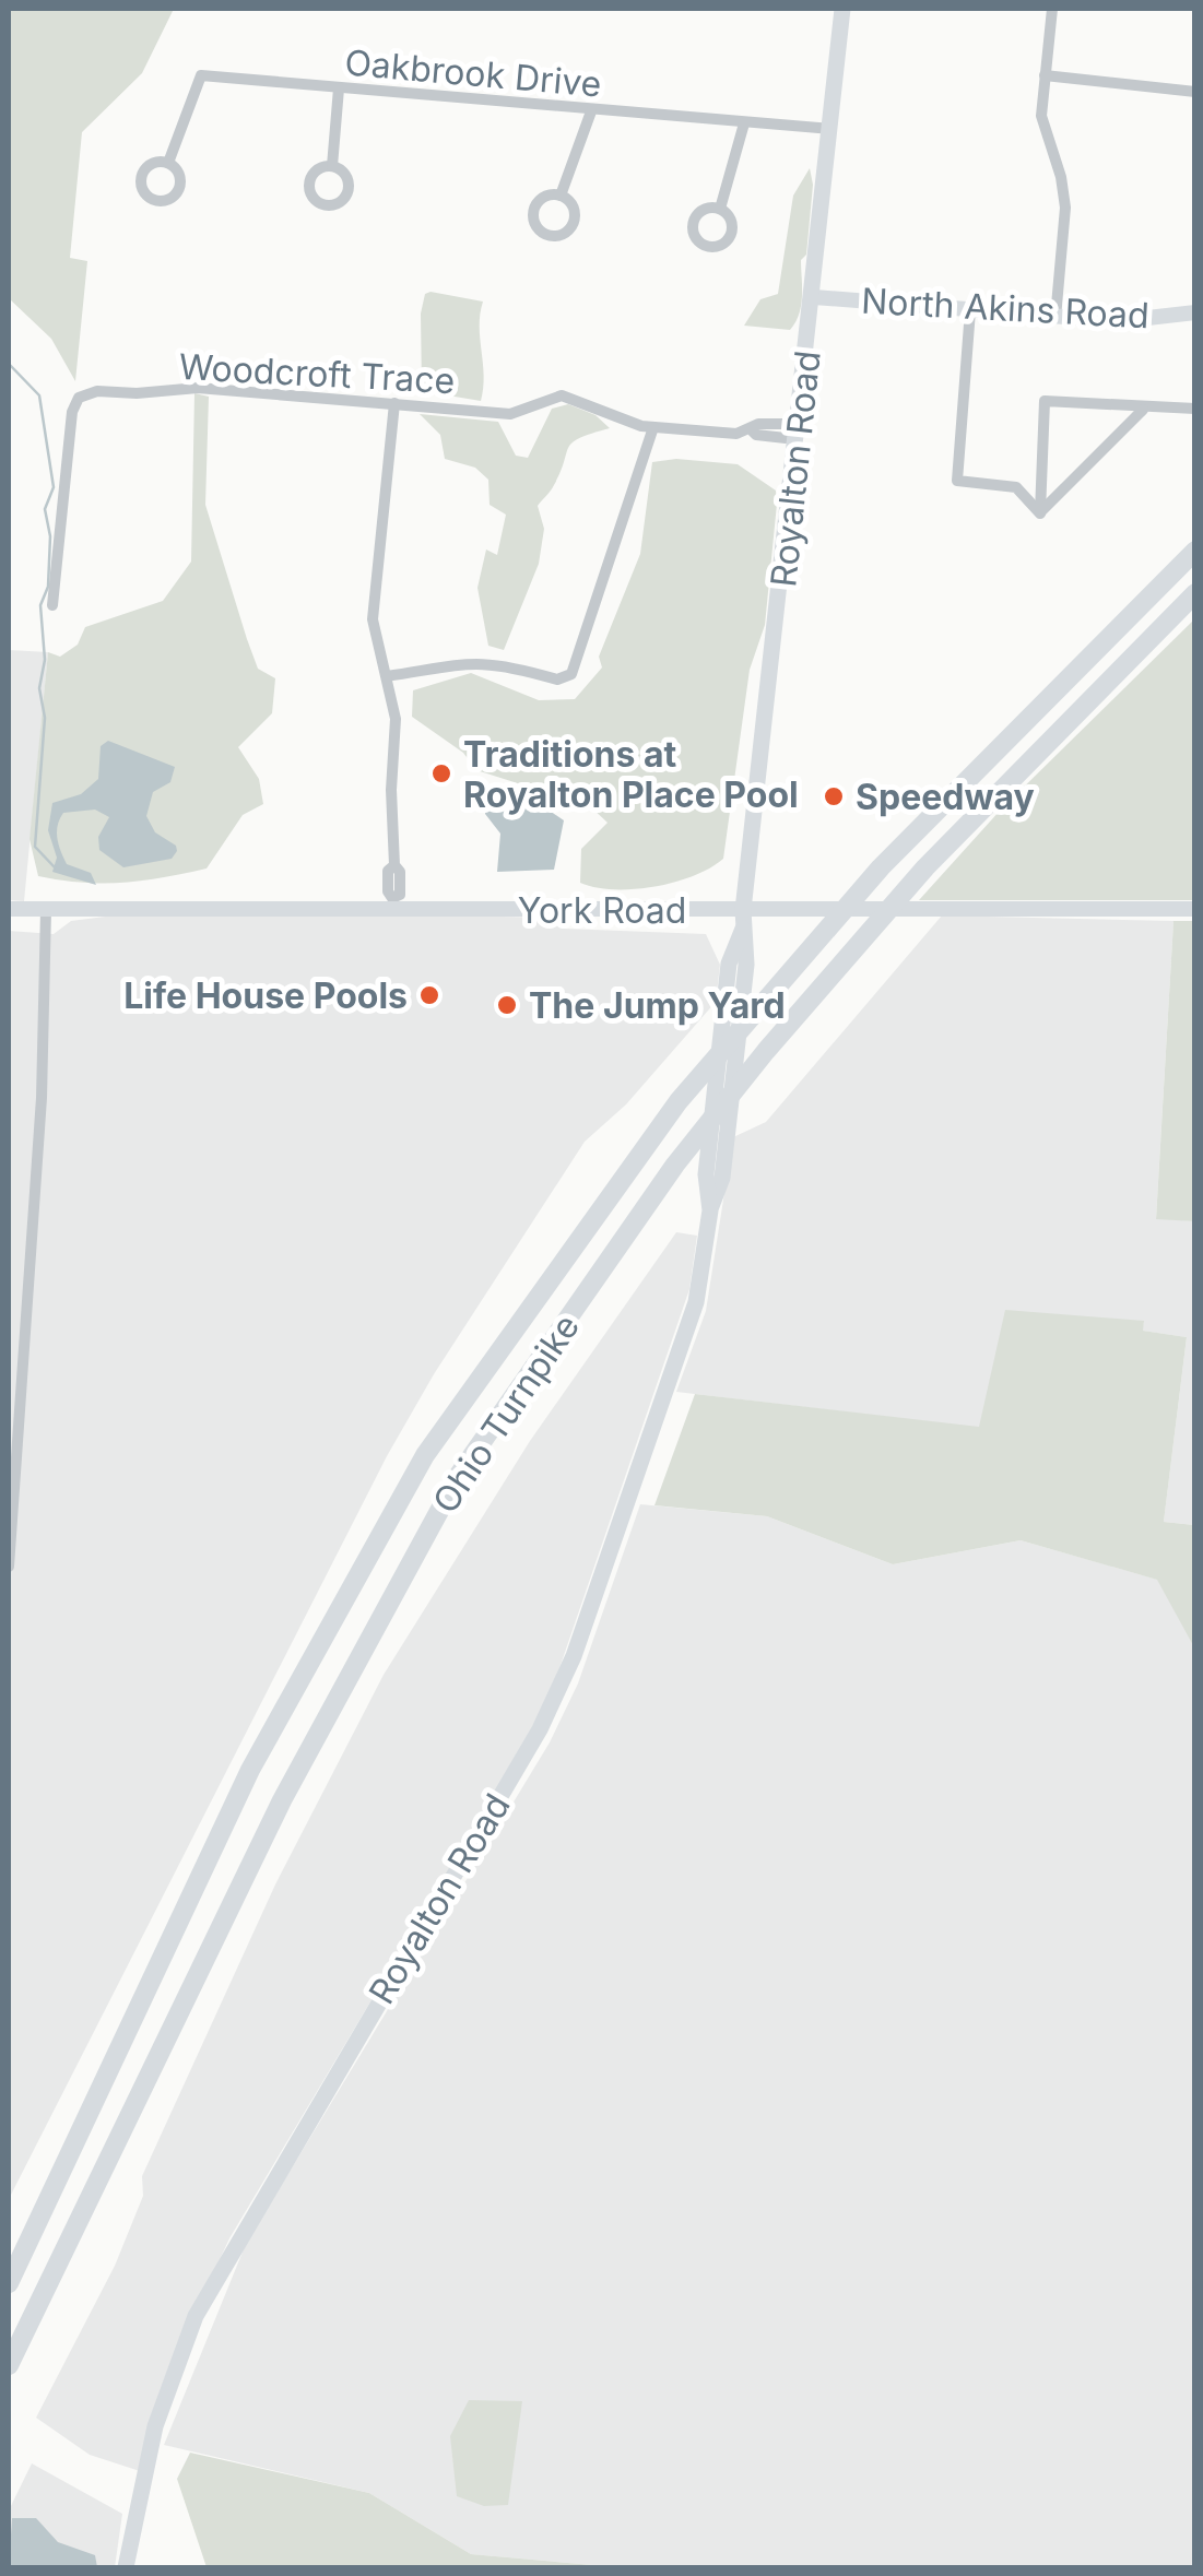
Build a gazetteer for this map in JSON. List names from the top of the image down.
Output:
{
  "streets": {
    "highway": ["Ohio Turnpike"],
    "main road": ["Royalton Road"],
    "street": [
      "Oakbrook Drive",
      "North Akins Road",
      "Woodcroft Trace",
      "York Road"
    ]
  },
  "crossings": [
    ["Oakbrook Drive", "Royalton Road"],
    ["North Akins Road", "Royalton Road"],
    ["Woodcroft Trace", "Royalton Road"],
    ["Royalton Road", "York Road"]
  ],
  "places": [
    "Traditions at Royalton Place Pool",
    "Speedway",
    "Life House Pools",
    "The Jump Yard"
  ]
}
